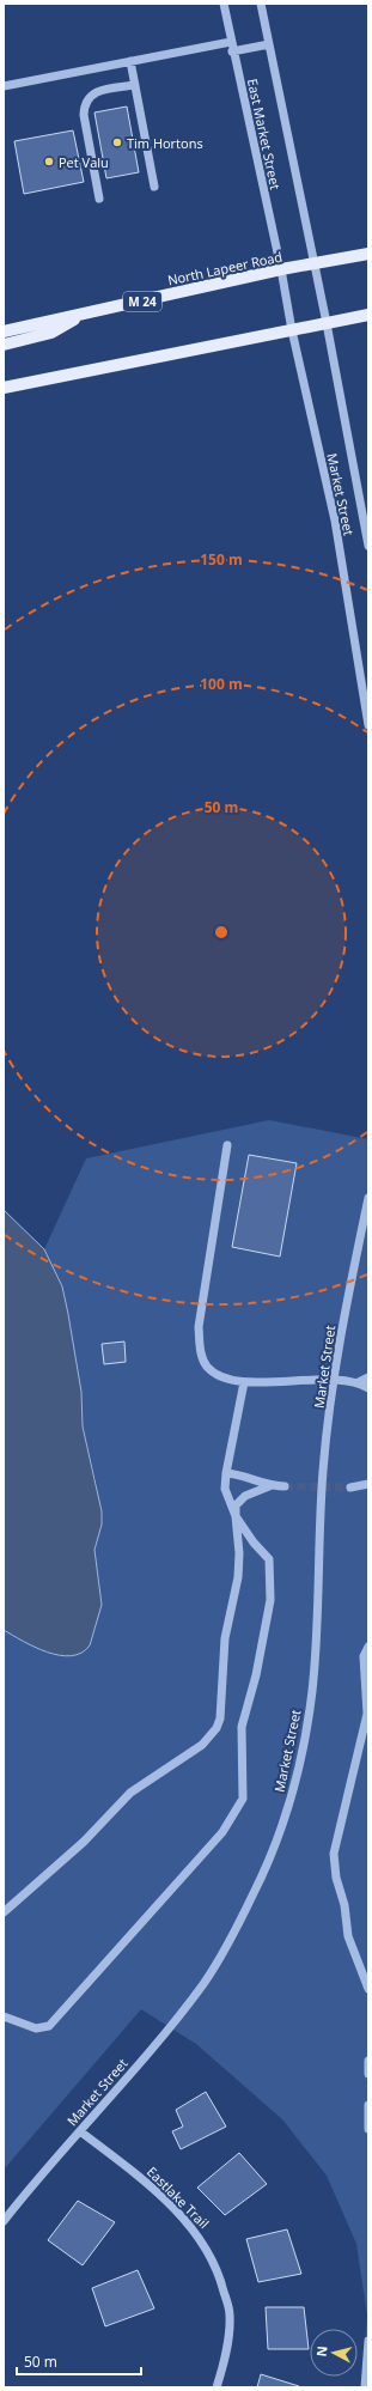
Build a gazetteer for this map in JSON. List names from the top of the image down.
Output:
{
  "streets": {
    "main road": ["North Lapeer Road", "M 24"],
    "street": ["East Market Street", "Market Street", "Eastlake Trail"]
  },
  "crossings": [
    ["East Market Street", "North Lapeer Road"],
    ["East Market Street", "Market Street"],
    ["North Lapeer Road", "Market Street"],
    ["Market Street", "Eastlake Trail"]
  ],
  "places": ["Tim Hortons", "Pet Valu"],
  "scale_bar": "50 m",
  "north": "left",
  "rings": ["150 m", "100 m", "50 m"]
}
